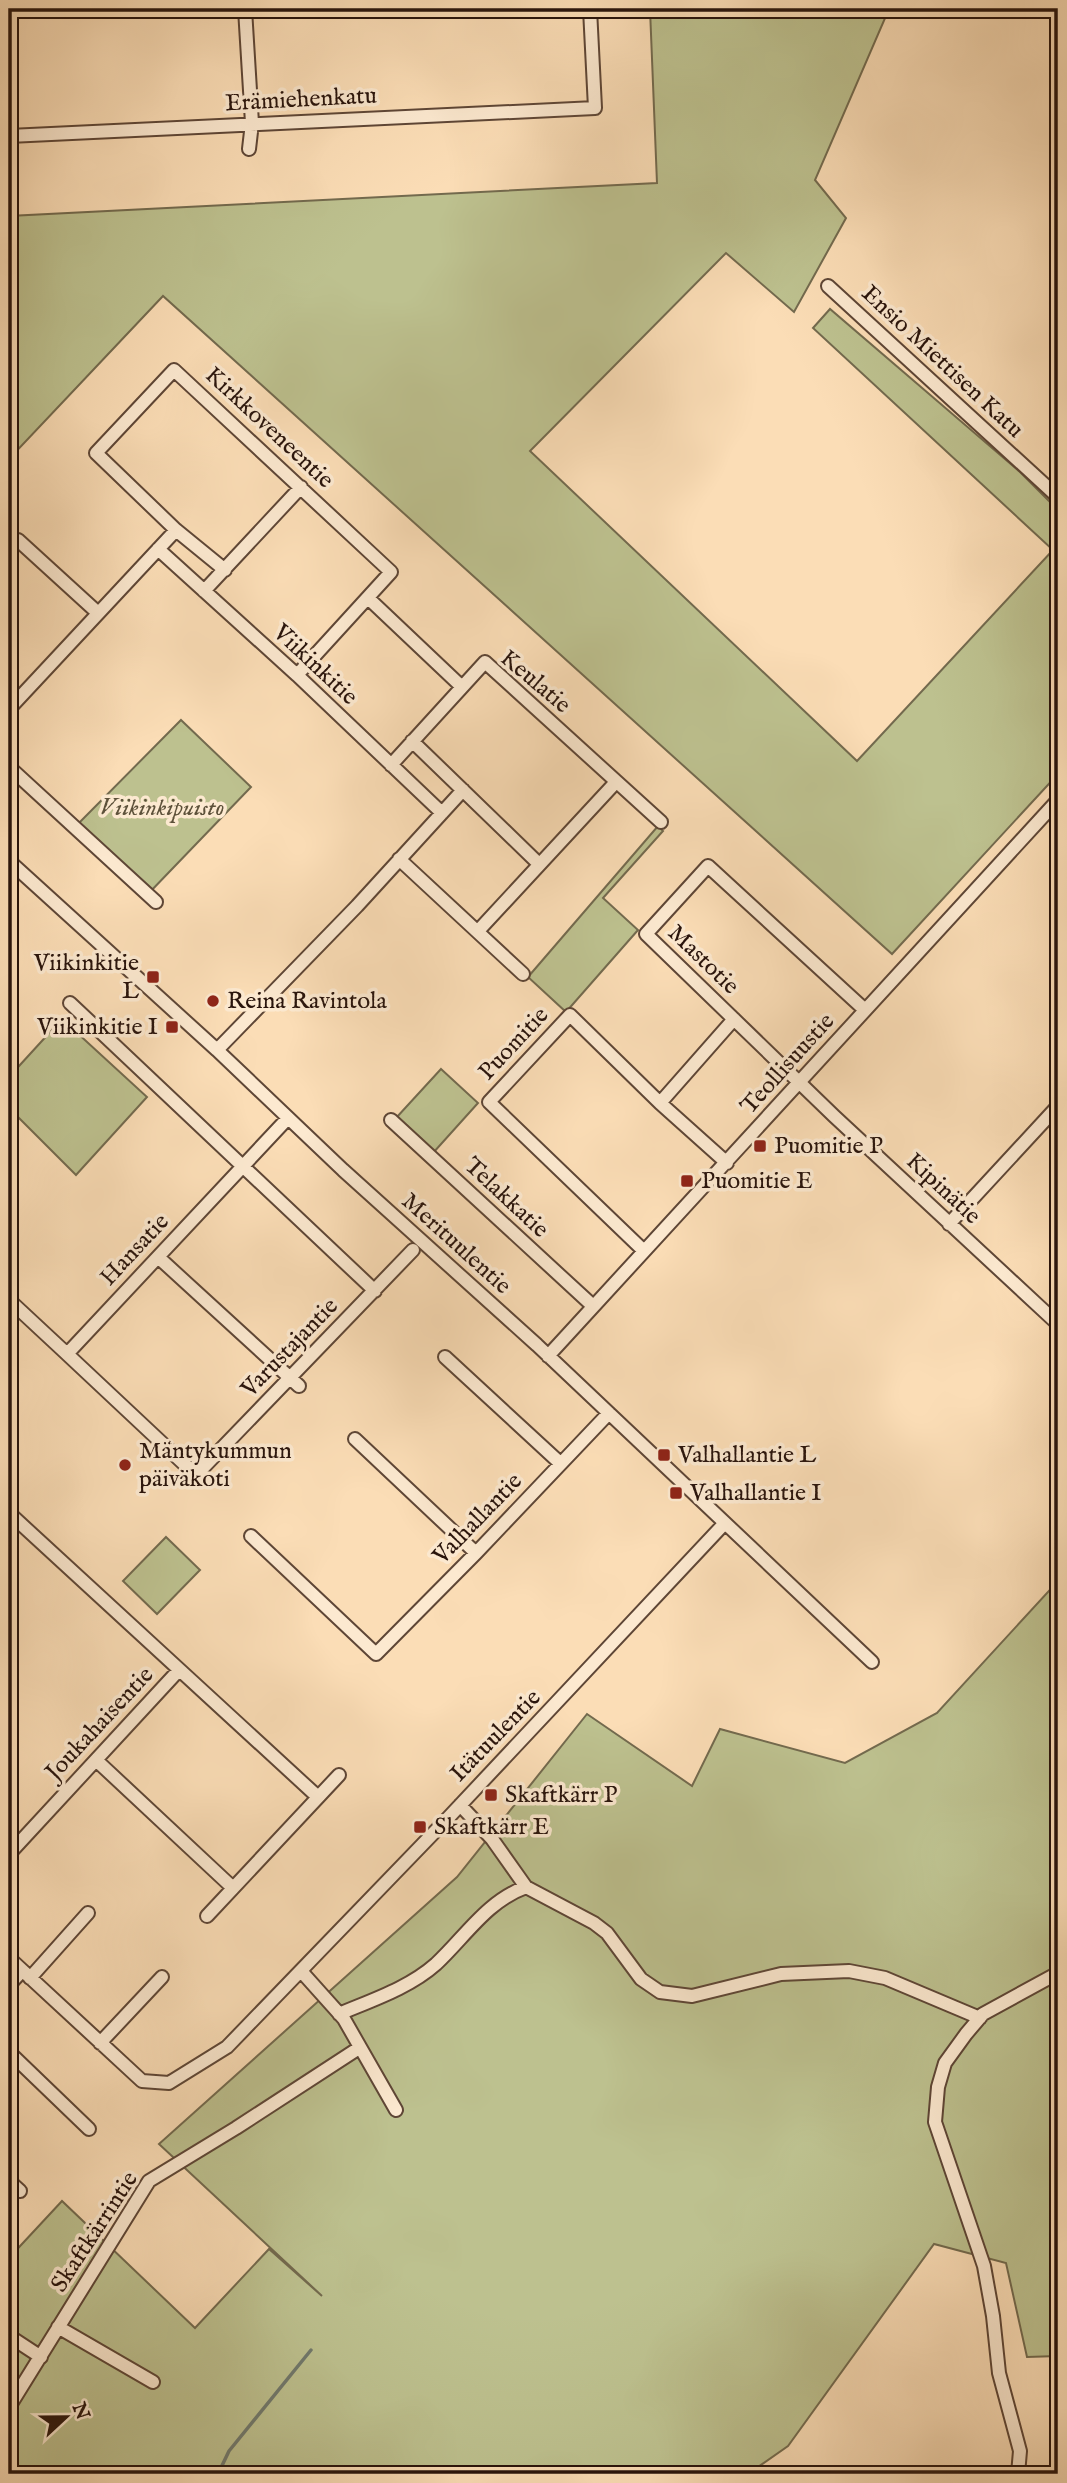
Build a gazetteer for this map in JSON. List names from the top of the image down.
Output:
{
  "streets": {
    "street": [
      "Erämiehenkatu",
      "Ensio Miettisen Katu",
      "Kirkkoveneentie",
      "Viikinkitie",
      "Keulatie",
      "Mastotie",
      "Puomitie",
      "Teollisuustie",
      "Kipinätie",
      "Telakkatie",
      "Merituulentie",
      "Hansatie",
      "Varustajantie",
      "Valhallantie",
      "Joukahaisentie",
      "Itätuulentie",
      "Skaftkärrintie"
    ]
  },
  "crossings": [
    ["Viikinkitie", "Keulatie"],
    ["Mastotie", "Teollisuustie"],
    ["Mastotie", "Kipinätie"],
    ["Puomitie", "Teollisuustie"],
    ["Teollisuustie", "Kipinätie"],
    ["Teollisuustie", "Telakkatie"],
    ["Teollisuustie", "Merituulentie"],
    ["Merituulentie", "Hansatie"],
    ["Merituulentie", "Valhallantie"],
    ["Merituulentie", "Itätuulentie"],
    ["Hansatie", "Varustajantie"]
  ],
  "parks": ["Viikinkipuisto"],
  "places": {
    "transit": [
      "Viikinkitie L",
      "Viikinkitie I",
      "Puomitie P",
      "Puomitie E",
      "Valhallantie L",
      "Valhallantie I",
      "Skaftkärr P",
      "Skaftkärr E"
    ],
    "other": ["Reina Ravintola", "Mäntykummun päiväkoti"]
  },
  "north": "right"
}
